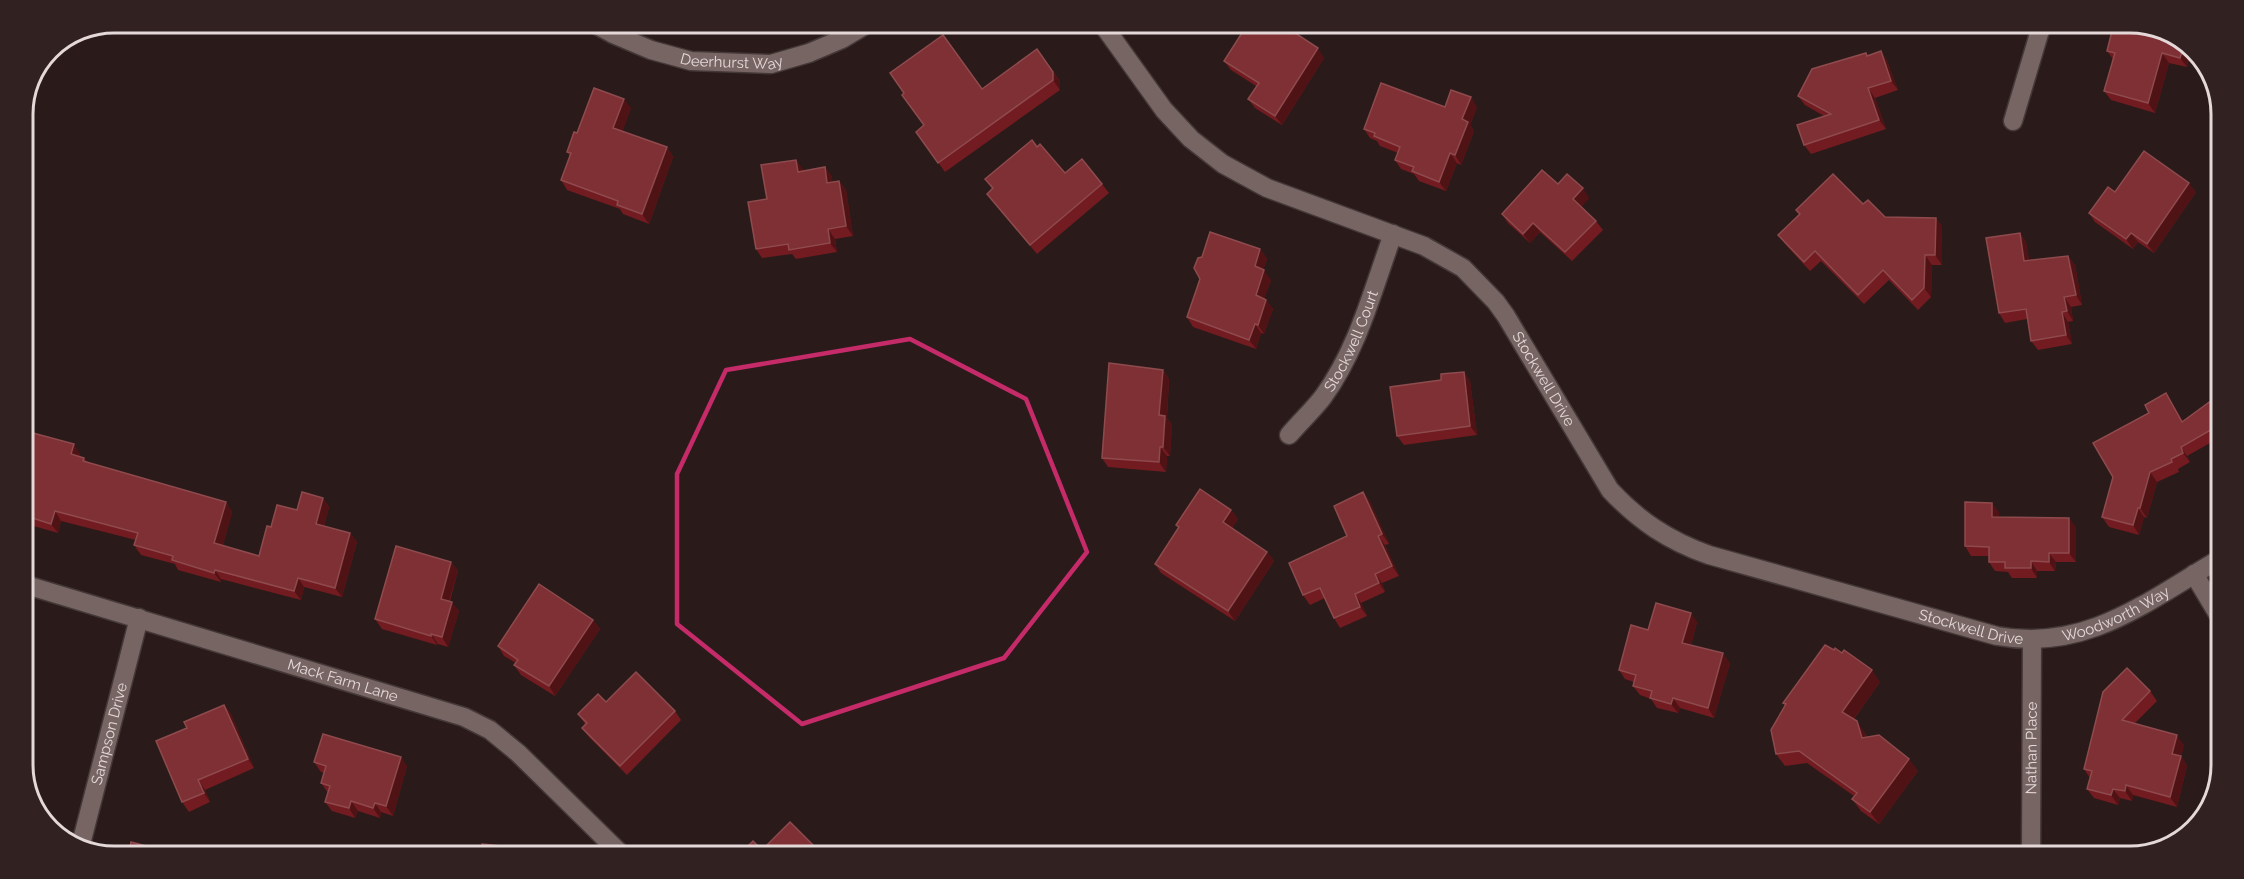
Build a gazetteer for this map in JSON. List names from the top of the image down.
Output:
{
  "streets": {
    "street": [
      "Deerhurst Way",
      "Stockwell Court",
      "Stockwell Drive",
      "Woodworth Way",
      "Mack Farm Lane",
      "Sampson Drive",
      "Nathan Place"
    ]
  },
  "crossings": [
    ["Stockwell Court", "Stockwell Drive"],
    ["Stockwell Drive", "Woodworth Way"],
    ["Stockwell Drive", "Nathan Place"],
    ["Woodworth Way", "Nathan Place"],
    ["Mack Farm Lane", "Sampson Drive"]
  ]
}
